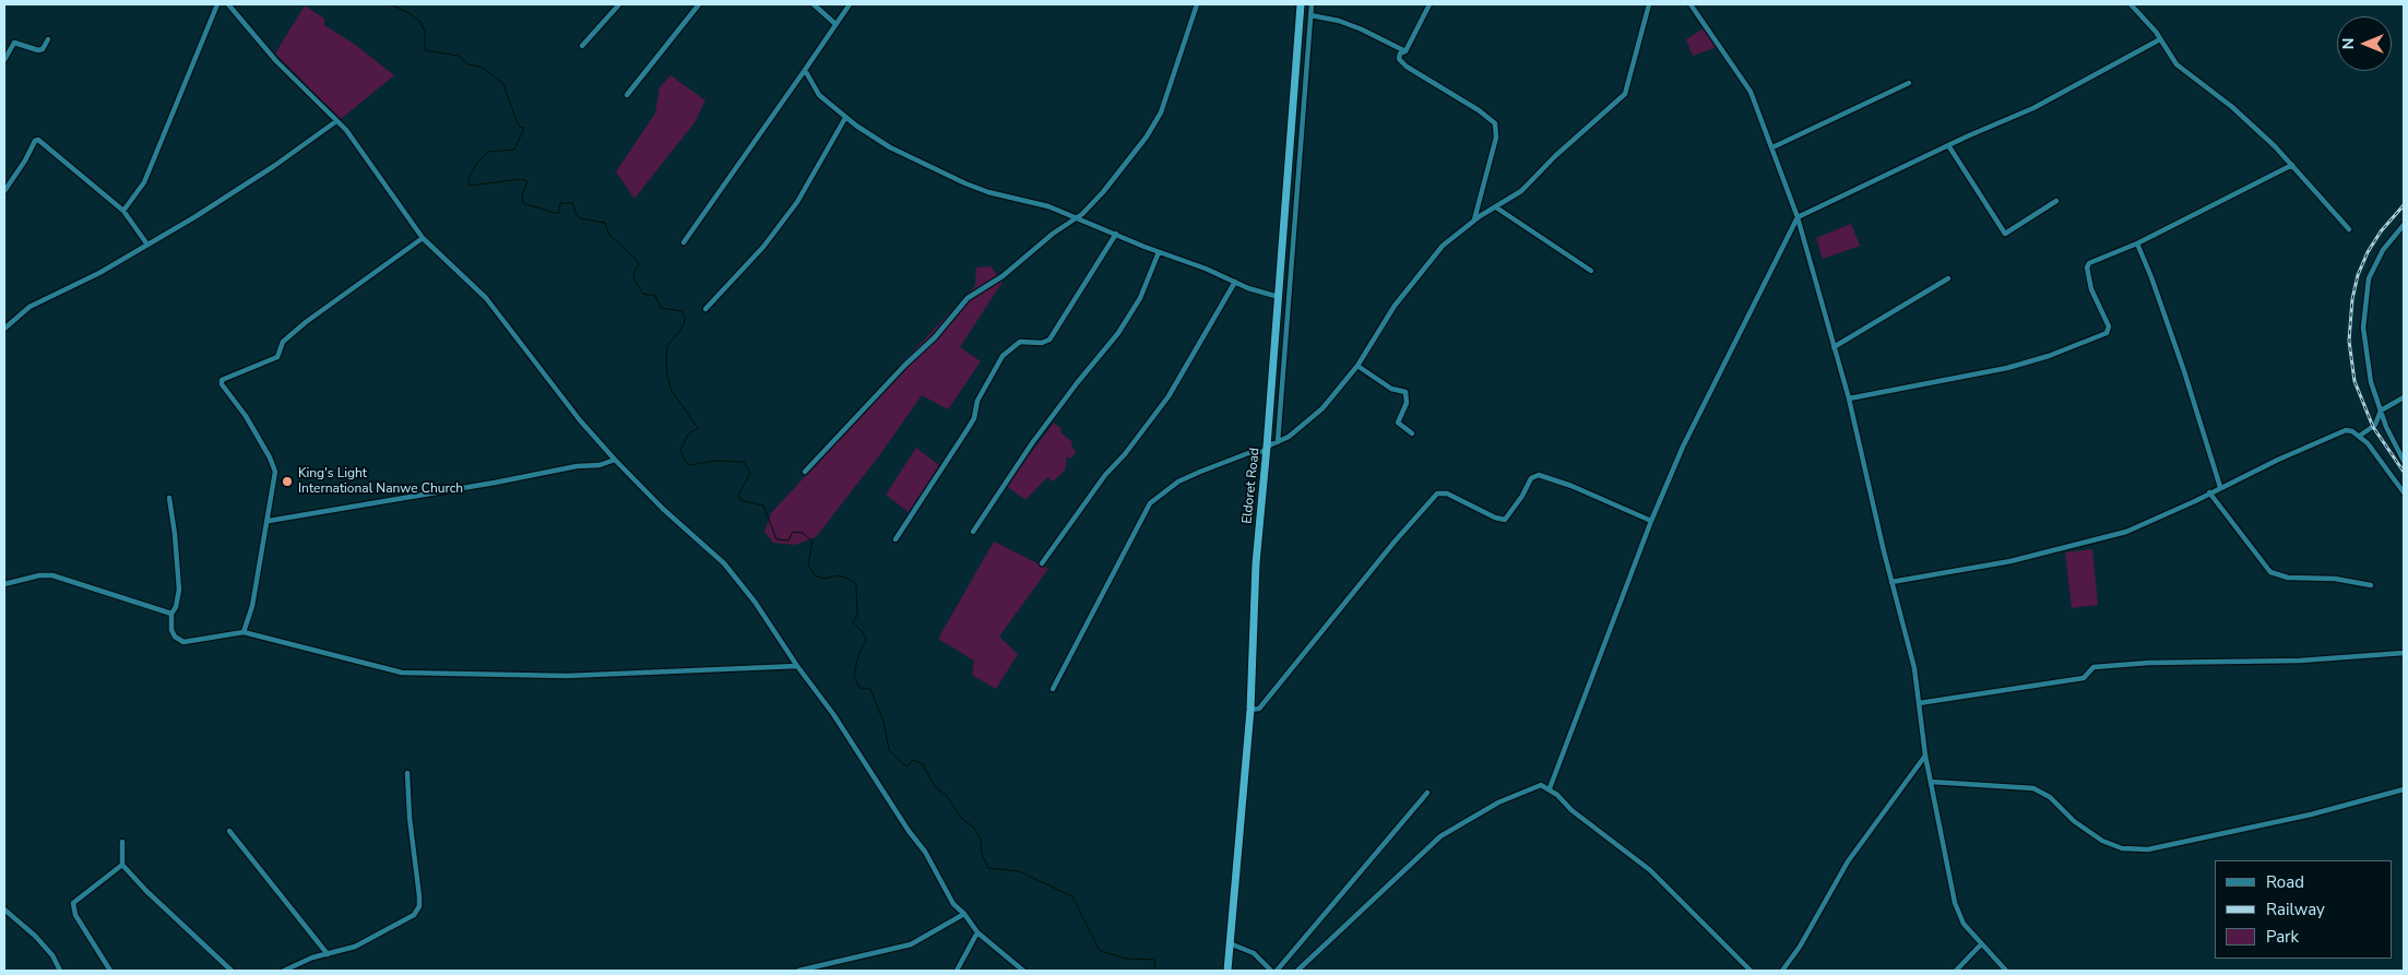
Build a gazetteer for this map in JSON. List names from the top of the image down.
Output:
{
  "streets": {
    "highway": ["Eldoret Road"]
  },
  "places": ["King's Light International Nanwe Church"],
  "legend": ["Road", "Railway", "Park"],
  "north": "left"
}
